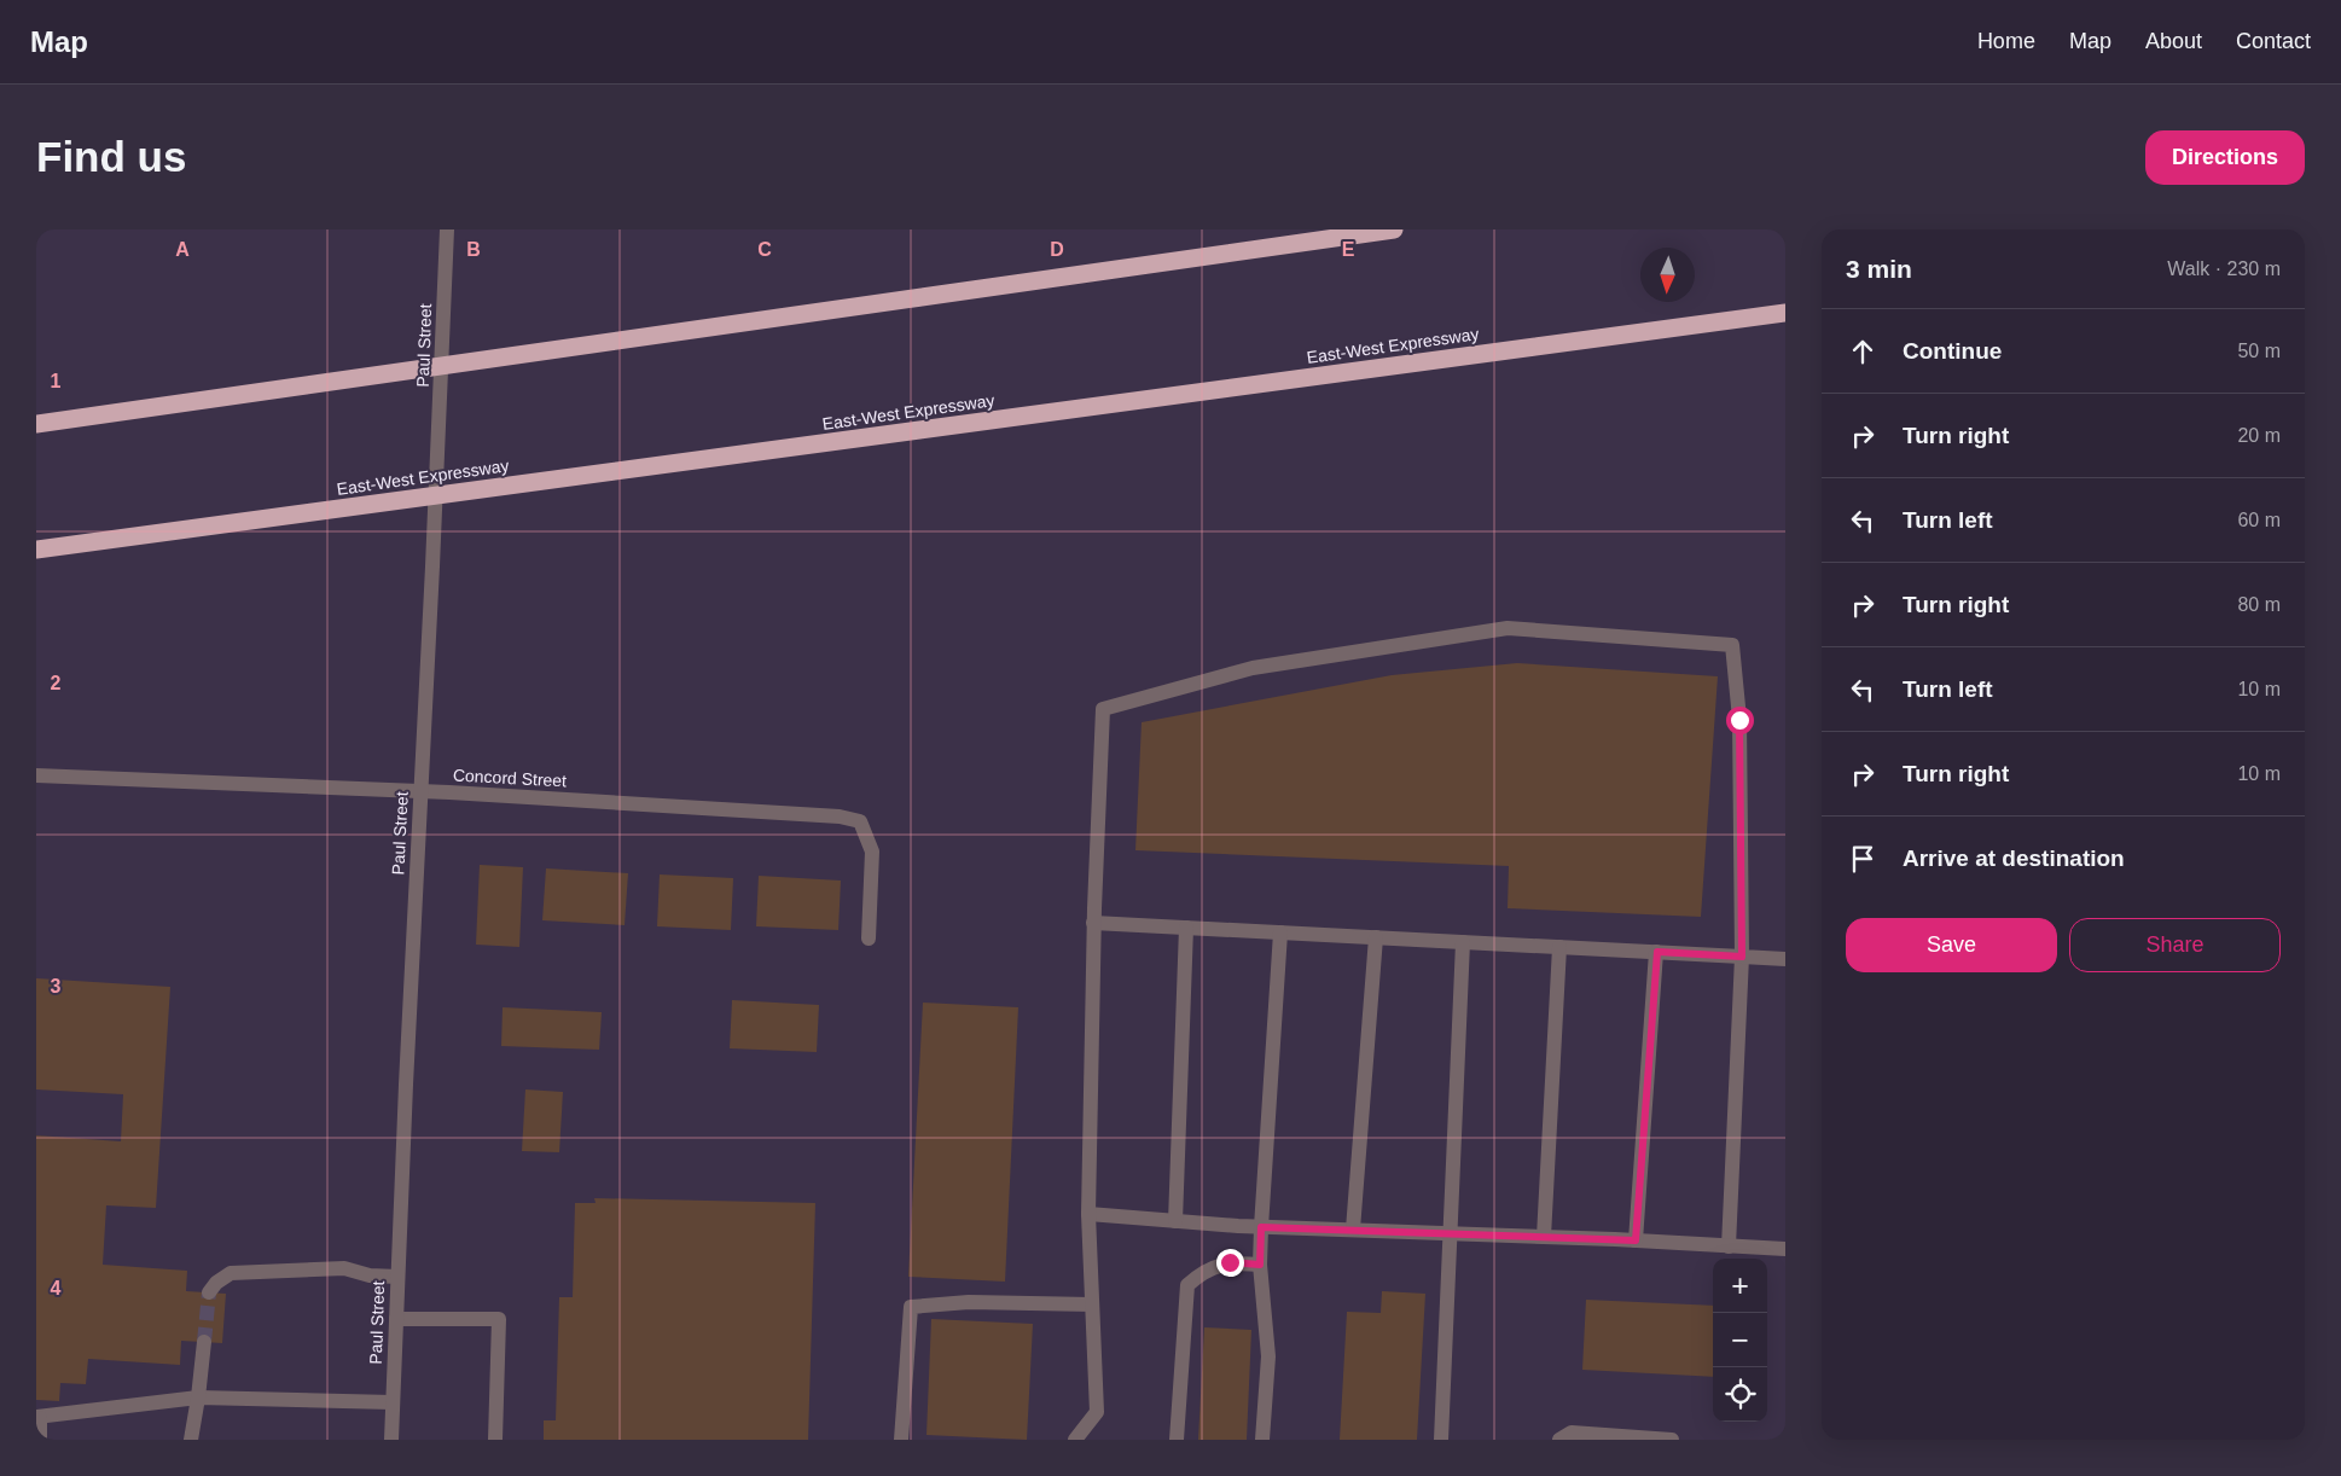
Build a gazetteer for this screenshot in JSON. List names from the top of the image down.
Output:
{
  "streets": {
    "highway": ["East-West Expressway"],
    "street": ["Paul Street", "Concord Street"]
  },
  "crossings": [
    ["Paul Street", "Concord Street"]
  ],
  "north": "bottom",
  "page": {
    "header": "Map",
    "nav": [
      "Home",
      "Map",
      "About",
      "Contact"
    ],
    "buttons": [
      "Directions",
      ["Save", "Share"]
    ],
    "title": "Find us",
    "heading": ["3 min", "Walk · 230 m"],
    "list": [
      ["Continue", "50 m"],
      ["Turn right", "20 m"],
      ["Turn left", "60 m"],
      ["Turn right", "80 m"],
      ["Turn left", "10 m"],
      ["Turn right", "10 m"],
      "Arrive at destination"
    ],
    "map_buttons": ["+", "−"]
  },
  "grid": {
    "columns": [
      "A",
      "B",
      "C",
      "D",
      "E"
    ],
    "rows": [
      "1",
      "2",
      "3",
      "4"
    ]
  }
}
